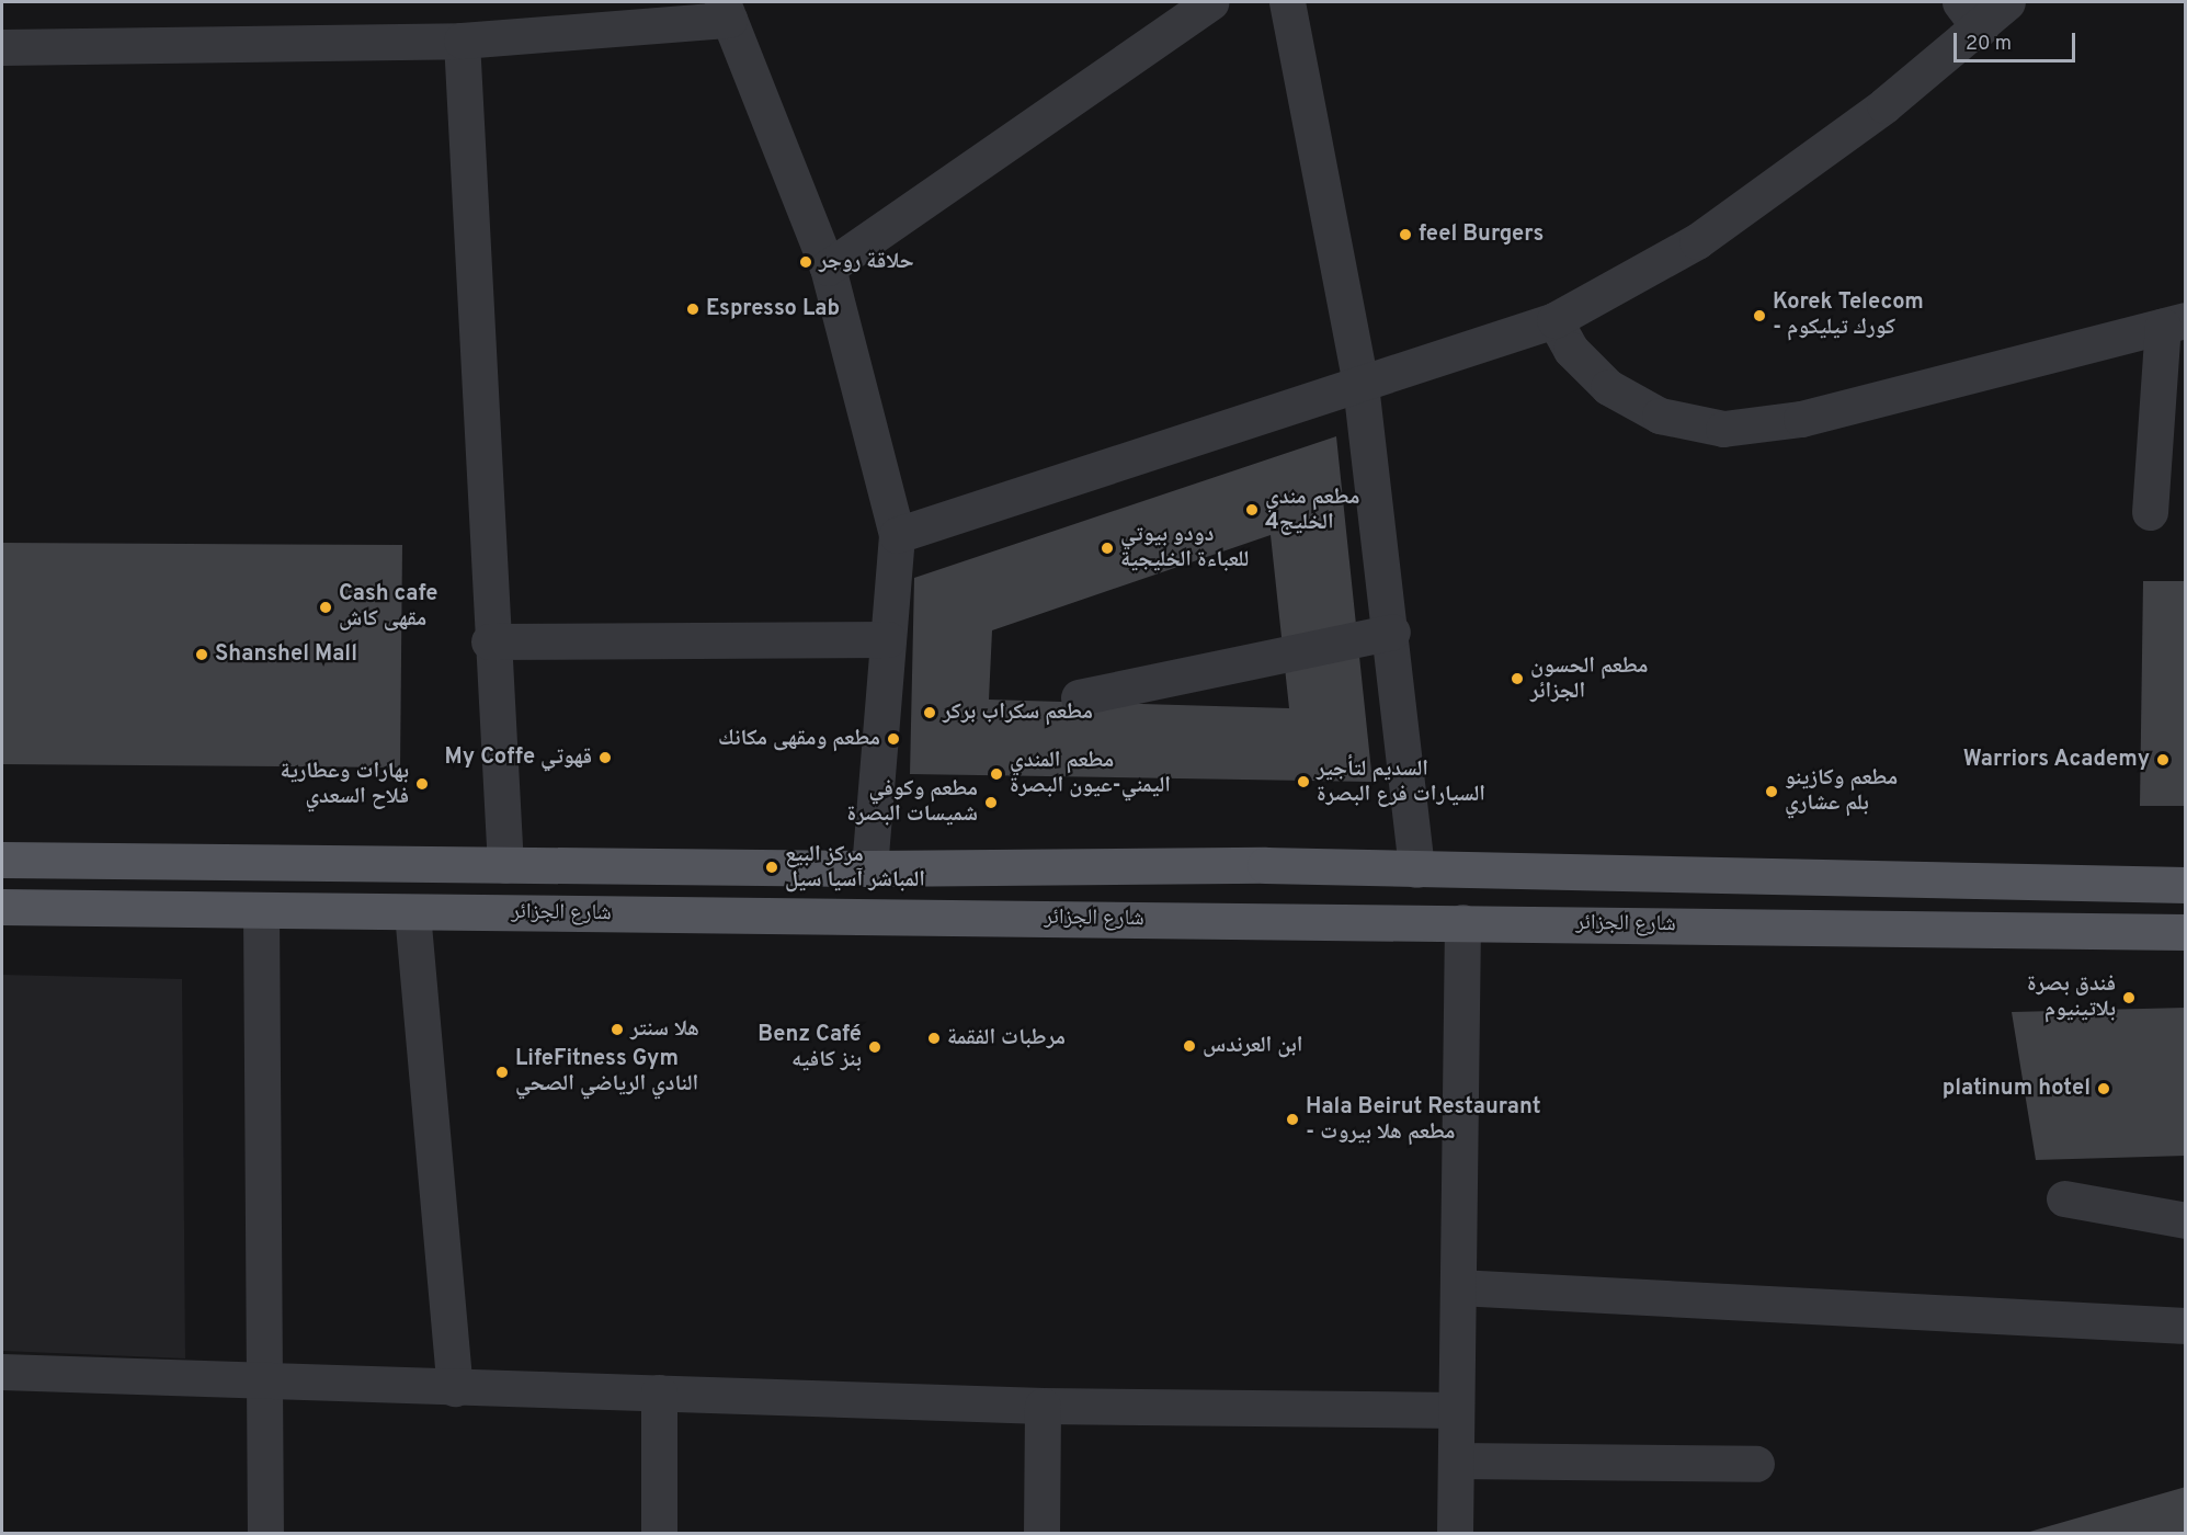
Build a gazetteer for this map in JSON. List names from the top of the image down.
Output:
{
  "streets": {
    "main road": ["شارع الجزائر"]
  },
  "places": [
    "feel Burgers",
    "حلاقة روجر",
    "Espresso Lab",
    "Korek Telecom - كورك تيليكوم",
    "مطعم مندي الخليج4",
    "دودو بيوتي للعباءة الخليجية",
    "Cash cafe مقهى كاش",
    "Shanshel Mall",
    "مطعم الحسون الجزائر",
    "مطعم سكراب بركر",
    "مطعم ومقهى مكانك",
    "My Coffe قهوتي",
    "Warriors Academy",
    "مطعم المندي اليمني-عيون البصرة",
    "السديم لتأجير السيارات فرع البصرة",
    "بهارات وعطارية فلاح السعدي",
    "مطعم وكازينو بلم عشاري",
    "مطعم وكوفي شميسات البصرة",
    "مركز البيع المباشر آسيا سيل",
    "فندق بصرة بلاتينيوم",
    "هلا سنتر",
    "مرطبات الفقمة",
    "ابن العرندس",
    "Benz Café بنز كافيه",
    "LifeFitness Gym النادي الرياضي الصحي",
    "platinum hotel",
    "Hala Beirut Restaurant - مطعم هلا بيروت"
  ],
  "scale_bar": "20 m"
}
